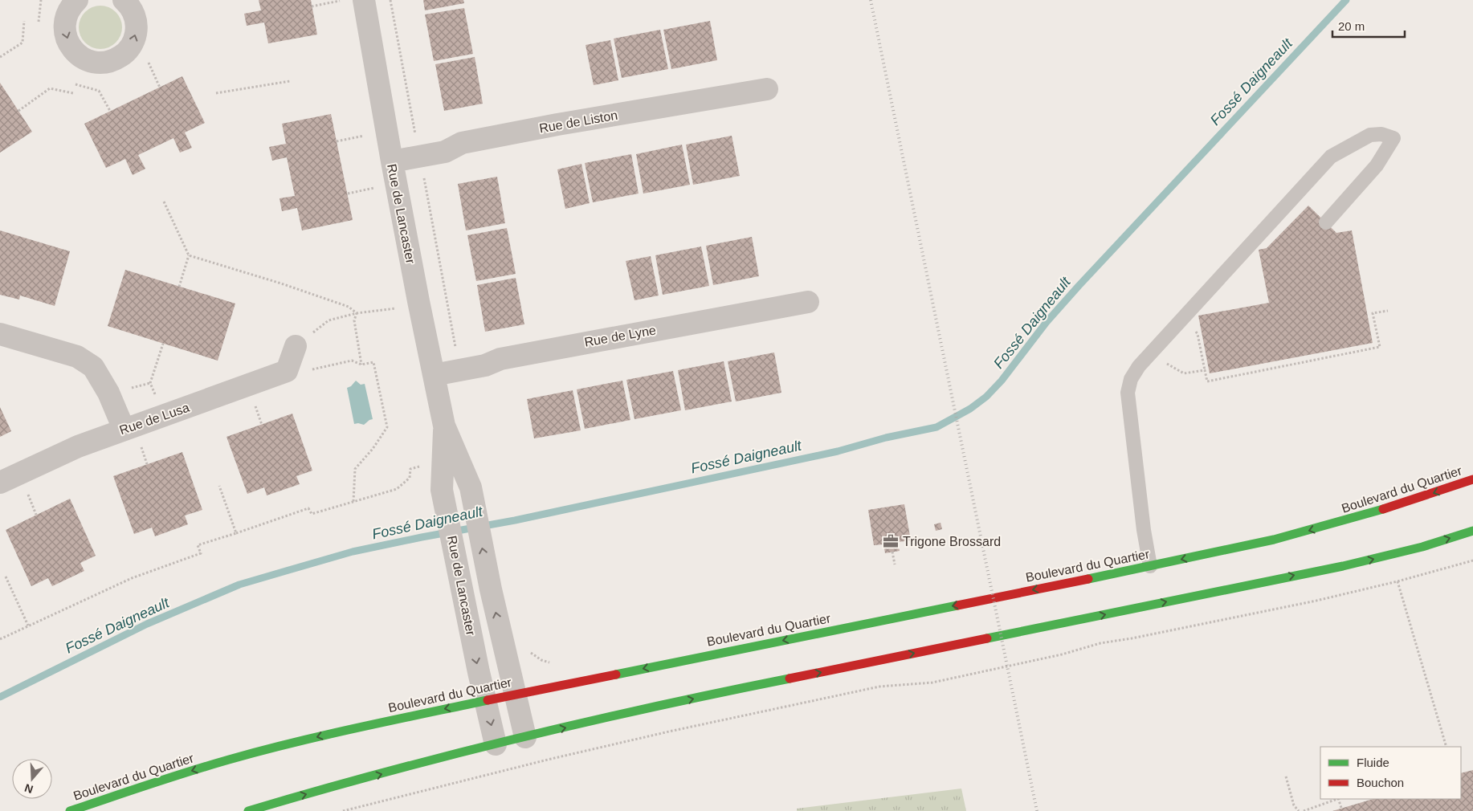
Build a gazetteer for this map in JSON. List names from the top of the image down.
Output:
{
  "streets": {
    "main road": ["Boulevard du Quartier"],
    "street": [
      "Rue de Liston",
      "Rue de Lancaster",
      "Rue de Lyne",
      "Rue de Lusa"
    ]
  },
  "crossings": [
    ["Rue de Liston", "Rue de Lancaster"],
    ["Rue de Lancaster", "Rue de Lyne"],
    ["Rue de Lancaster", "Boulevard du Quartier"]
  ],
  "water": ["Fossé Daigneault"],
  "places": {
    "office": ["Trigone Brossard"]
  },
  "legend": ["Fluide", "Bouchon"],
  "scale_bar": "20 m",
  "north": "bottom"
}
